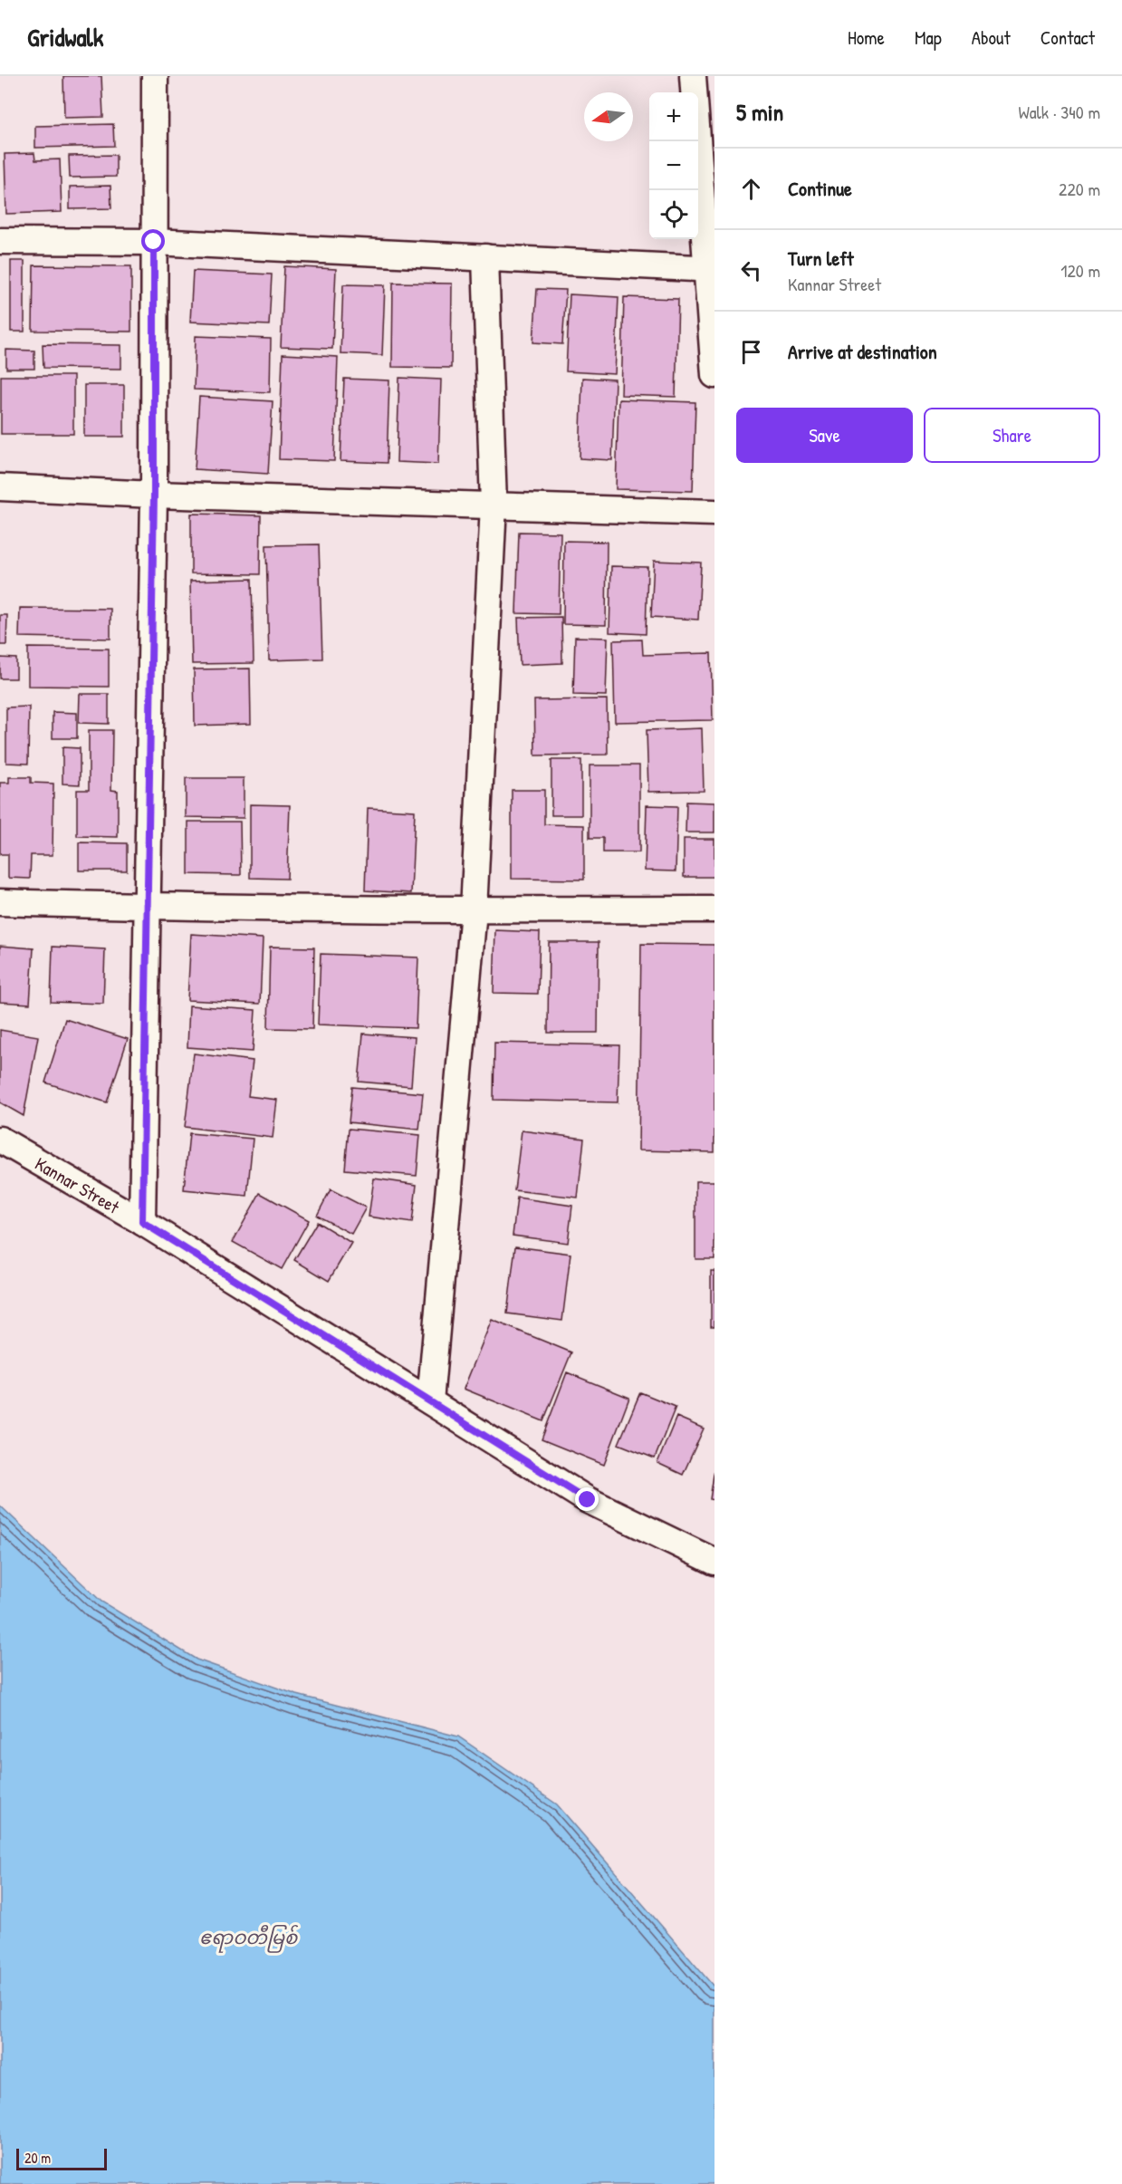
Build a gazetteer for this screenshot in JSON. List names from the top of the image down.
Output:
{
  "streets": {
    "street": ["Kannar Street"]
  },
  "water": ["ဧရာဝတီမြစ်"],
  "scale_bar": "20 m",
  "north": "left",
  "page": {
    "header": "Gridwalk",
    "nav": [
      "Home",
      "Map",
      "About",
      "Contact"
    ],
    "heading": ["5 min", "Walk · 340 m"],
    "map_buttons": ["+", "−"],
    "list": [
      ["Continue", "220 m"],
      ["Turn left", "Kannar Street", "120 m"],
      "Arrive at destination"
    ],
    "buttons": ["Save", "Share"],
    "scale": "20 m"
  }
}
